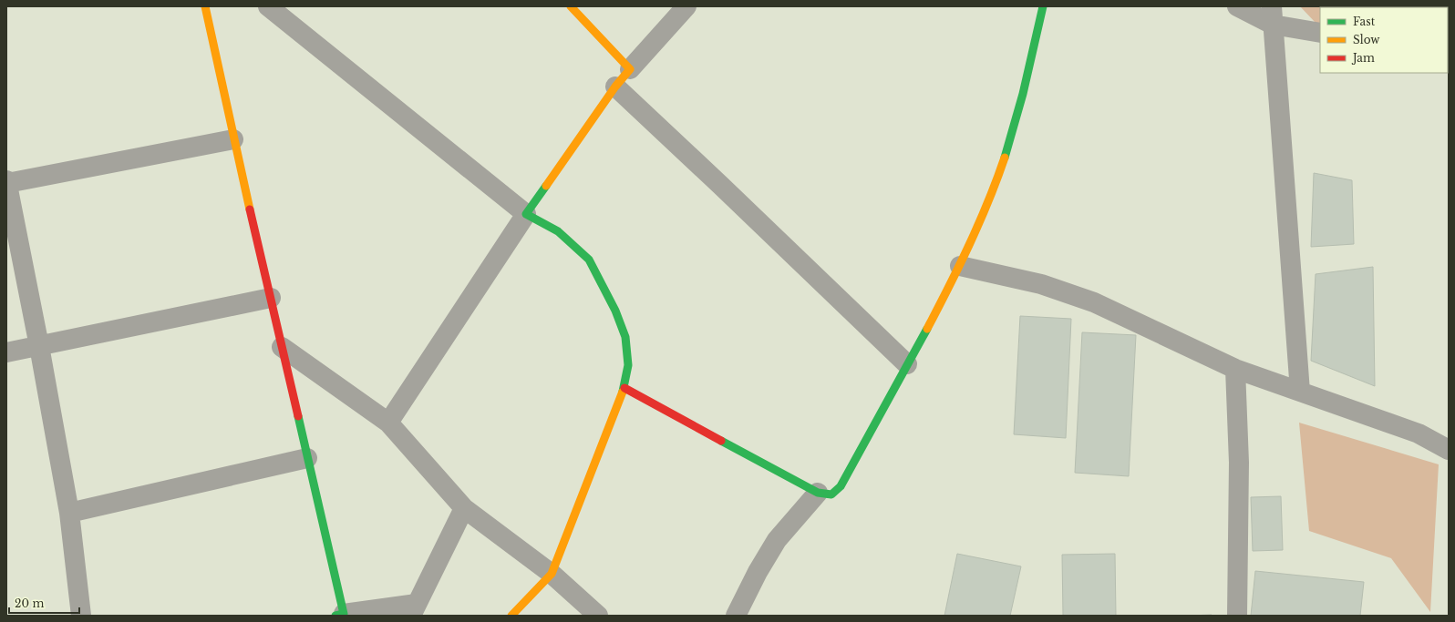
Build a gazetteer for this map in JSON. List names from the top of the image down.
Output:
{
  "legend": ["Fast", "Slow", "Jam"],
  "scale_bar": "20 m"
}
